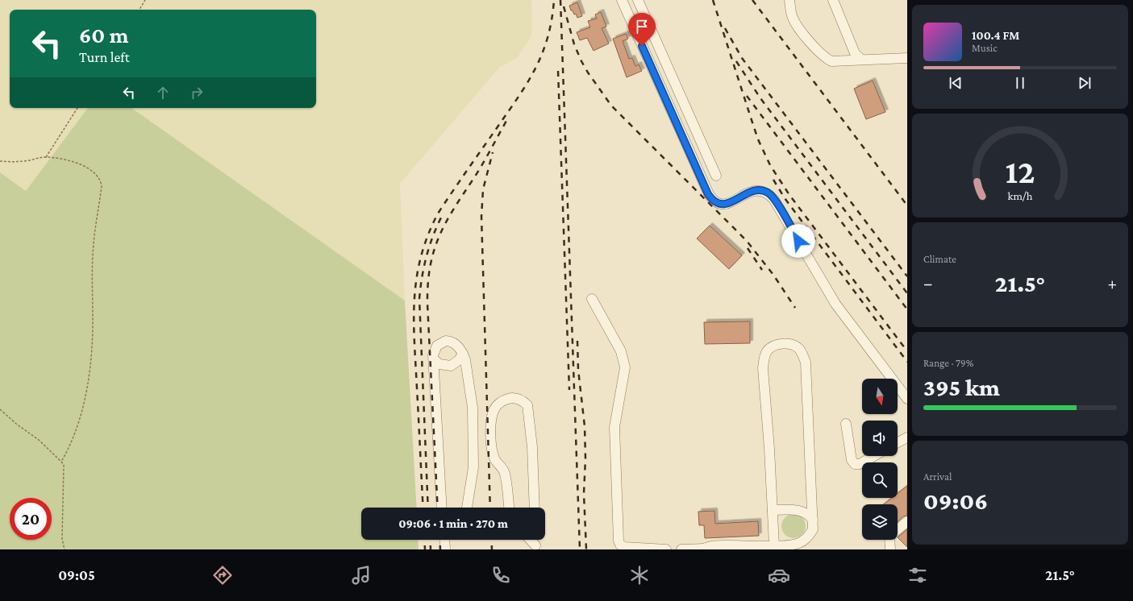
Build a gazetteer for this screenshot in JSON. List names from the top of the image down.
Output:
{
  "north": "bottom",
  "page": {
    "turn": ["60 m", "Turn left"],
    "song": ["100.4 FM", "Music"],
    "tile": [
      "Climate",
      ["Range · 79%", "395 km"],
      ["Arrival", "09:06"]
    ],
    "heat": ["−", "21.5°", "+"],
    "limit": "20",
    "trip": "09:06 · 1 min · 270 m",
    "tabs": ["09:05", "21.5°"],
    "gauge": ["12", "km/h"]
  }
}
